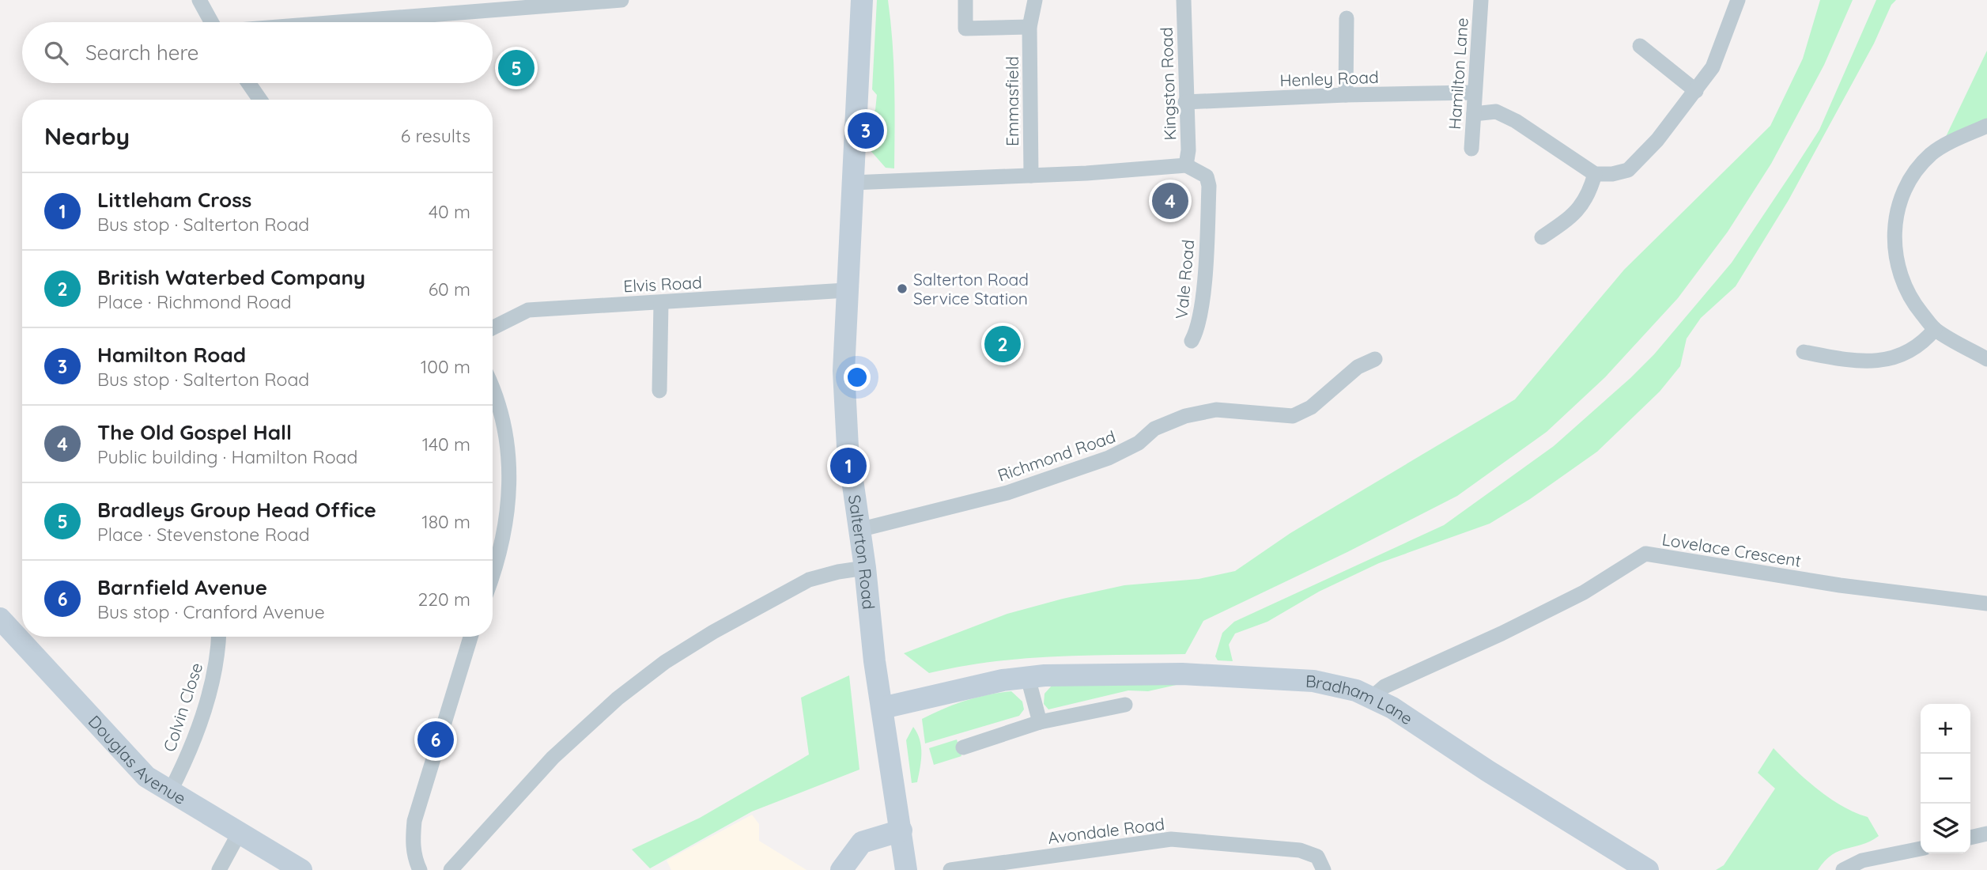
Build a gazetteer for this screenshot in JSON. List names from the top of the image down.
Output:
{
  "streets": {
    "street": [
      "Hamilton Lane",
      "Henley Road",
      "Kingston Road",
      "Emmasfield",
      "Vale Road",
      "Elvis Road",
      "Richmond Road",
      "Lovelace Crescent",
      "Salterton Road",
      "Bradham Lane",
      "Colvin Close",
      "Douglas Avenue",
      "Avondale Road"
    ]
  },
  "crossings": [
    ["Hamilton Lane", "Henley Road"],
    ["Henley Road", "Kingston Road"],
    ["Kingston Road", "Vale Road"],
    ["Elvis Road", "Salterton Road"],
    ["Richmond Road", "Salterton Road"],
    ["Lovelace Crescent", "Bradham Lane"],
    ["Salterton Road", "Bradham Lane"],
    ["Colvin Close", "Douglas Avenue"]
  ],
  "places": ["Salterton Road Service Station"],
  "page": {
    "search": "Search here",
    "pins": [
      "5",
      "3",
      "4",
      "2",
      "1",
      "6"
    ],
    "heading": ["Nearby", "6 results"],
    "list": [
      {
        "mark": "1",
        "name": "Littleham Cross",
        "note": "Bus stop · Salterton Road",
        "value": "40 m"
      },
      {
        "mark": "2",
        "name": "British Waterbed Company",
        "note": "Place · Richmond Road",
        "value": "60 m"
      },
      {
        "mark": "3",
        "name": "Hamilton Road",
        "note": "Bus stop · Salterton Road",
        "value": "100 m"
      },
      {
        "mark": "4",
        "name": "The Old Gospel Hall",
        "note": "Public building · Hamilton Road",
        "value": "140 m"
      },
      {
        "mark": "5",
        "name": "Bradleys Group Head Office",
        "note": "Place · Stevenstone Road",
        "value": "180 m"
      },
      {
        "mark": "6",
        "name": "Barnfield Avenue",
        "note": "Bus stop · Cranford Avenue",
        "value": "220 m"
      }
    ],
    "map_buttons": ["+", "−"]
  }
}
